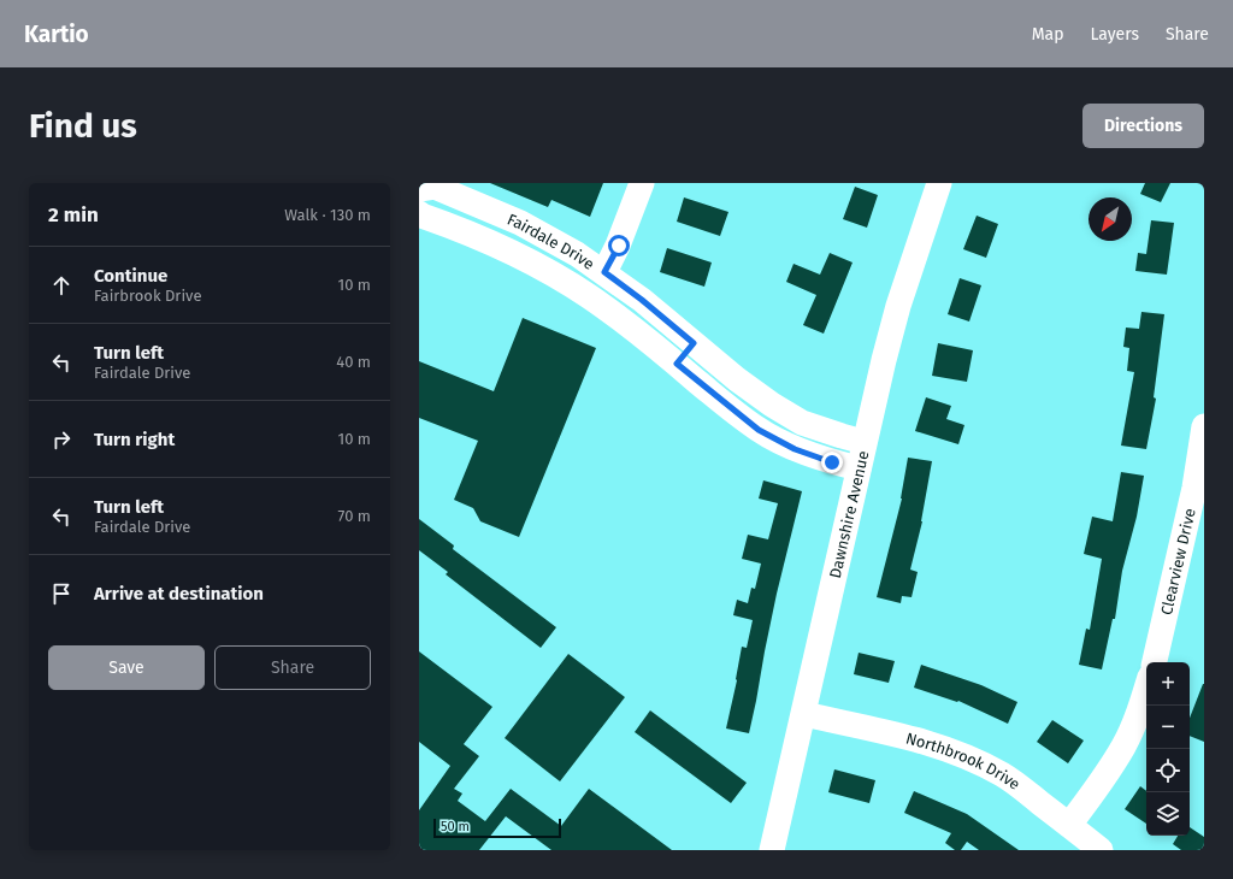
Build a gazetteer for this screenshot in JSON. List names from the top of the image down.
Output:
{
  "streets": {
    "street": [
      "Fairdale Drive",
      "Dawnshire Avenue",
      "Clearview Drive",
      "Northbrook Drive"
    ]
  },
  "crossings": [
    ["Fairdale Drive", "Dawnshire Avenue"],
    ["Dawnshire Avenue", "Northbrook Drive"]
  ],
  "scale_bar": "50 m",
  "north": "bottom left",
  "page": {
    "header": "Kartio",
    "nav": ["Map", "Layers", "Share"],
    "buttons": [
      "Directions",
      ["Save", "Share"]
    ],
    "title": "Find us",
    "heading": ["2 min", "Walk · 130 m"],
    "list": [
      ["Continue", "Fairbrook Drive", "10 m"],
      ["Turn left", "Fairdale Drive", "40 m"],
      ["Turn right", "10 m"],
      ["Turn left", "Fairdale Drive", "70 m"],
      "Arrive at destination"
    ],
    "map_buttons": ["+", "−"],
    "scale": "50 m"
  }
}
